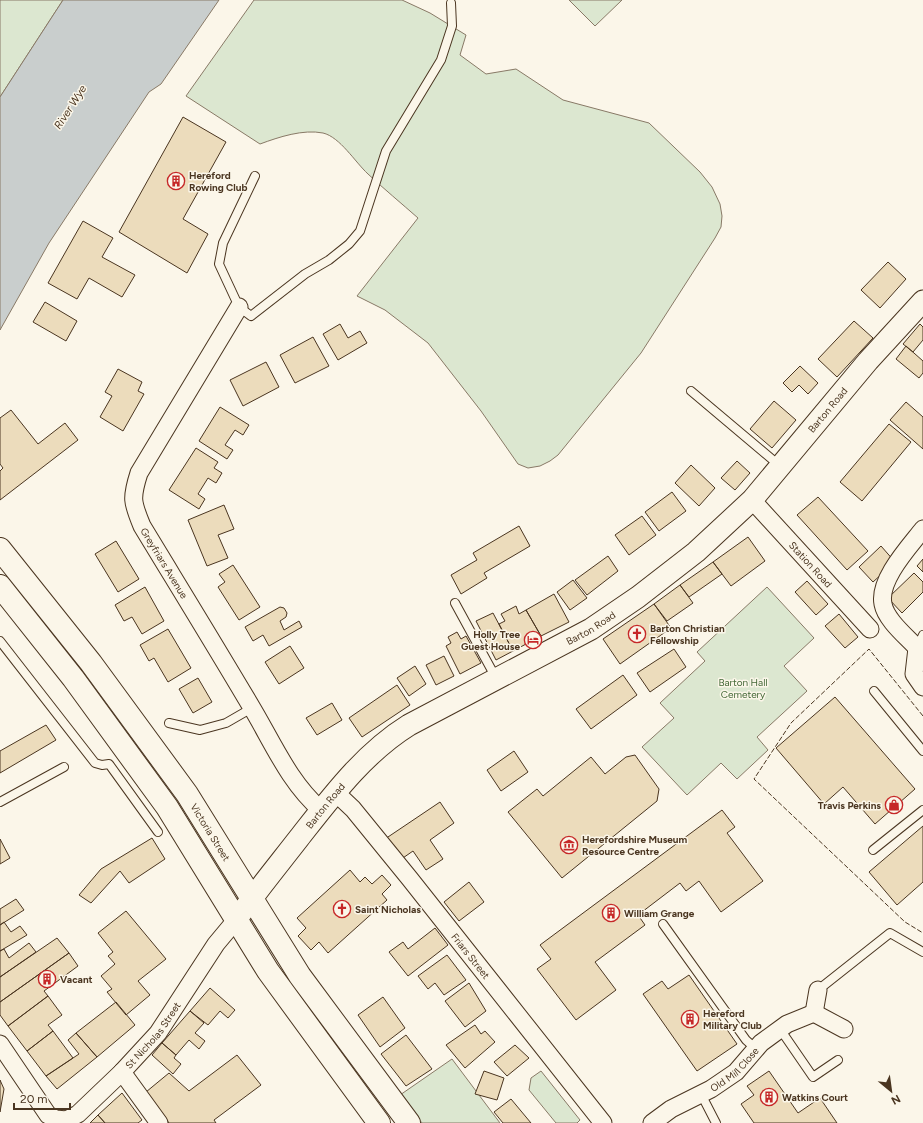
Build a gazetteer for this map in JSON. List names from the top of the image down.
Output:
{
  "streets": {
    "highway": ["Victoria Street"],
    "street": [
      "Barton Road",
      "Greyfriars Avenue",
      "Station Road",
      "Friars Street",
      "St Nicholas Street",
      "Old Mill Close"
    ]
  },
  "crossings": [
    ["Barton Road", "Greyfriars Avenue"],
    ["Barton Road", "Station Road"],
    ["Barton Road", "Victoria Street"],
    ["Barton Road", "Friars Street"],
    ["Barton Road", "St Nicholas Street"]
  ],
  "water": ["River Wye"],
  "parks": ["Barton Hall Cemetery"],
  "places": {
    "building": [
      "Hereford Rowing Club",
      "William Grange",
      "Vacant",
      "Hereford Military Club",
      "Watkins Court"
    ],
    "church": ["Barton Christian Fellowship", "Saint Nicholas"],
    "hotel": ["Holly Tree Guest House"],
    "shop": ["Travis Perkins"],
    "museum": ["Herefordshire Museum Resource Centre"]
  },
  "scale_bar": "20 m",
  "north": "bottom right"
}
